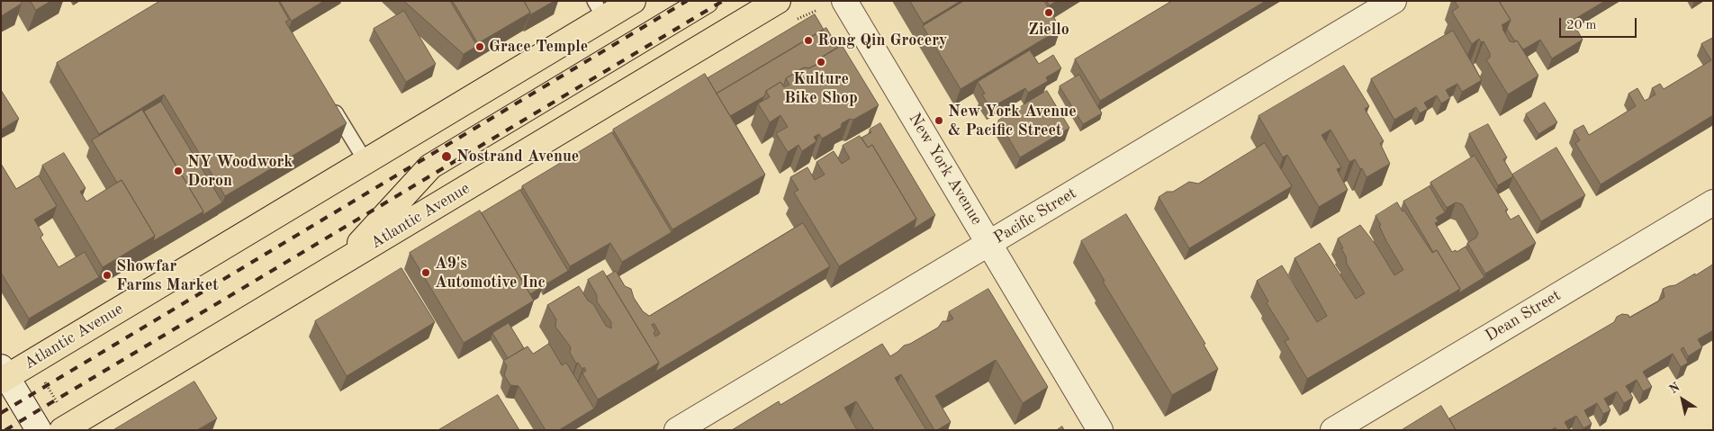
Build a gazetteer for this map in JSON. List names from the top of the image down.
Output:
{
  "streets": {
    "main road": ["Atlantic Avenue"],
    "street": ["New York Avenue", "Pacific Street", "Dean Street"]
  },
  "crossings": [
    ["New York Avenue", "Pacific Street"]
  ],
  "places": [
    "Ziello",
    "Rong Qin Grocery",
    "Grace Temple",
    "Kulture Bike Shop",
    "New York Avenue & Pacific Street",
    "Nostrand Avenue",
    "NY Woodwork Doron",
    "A9's Automotive Inc",
    "Showfar Farms Market"
  ],
  "scale_bar": "20 m",
  "north": "top left"
}
